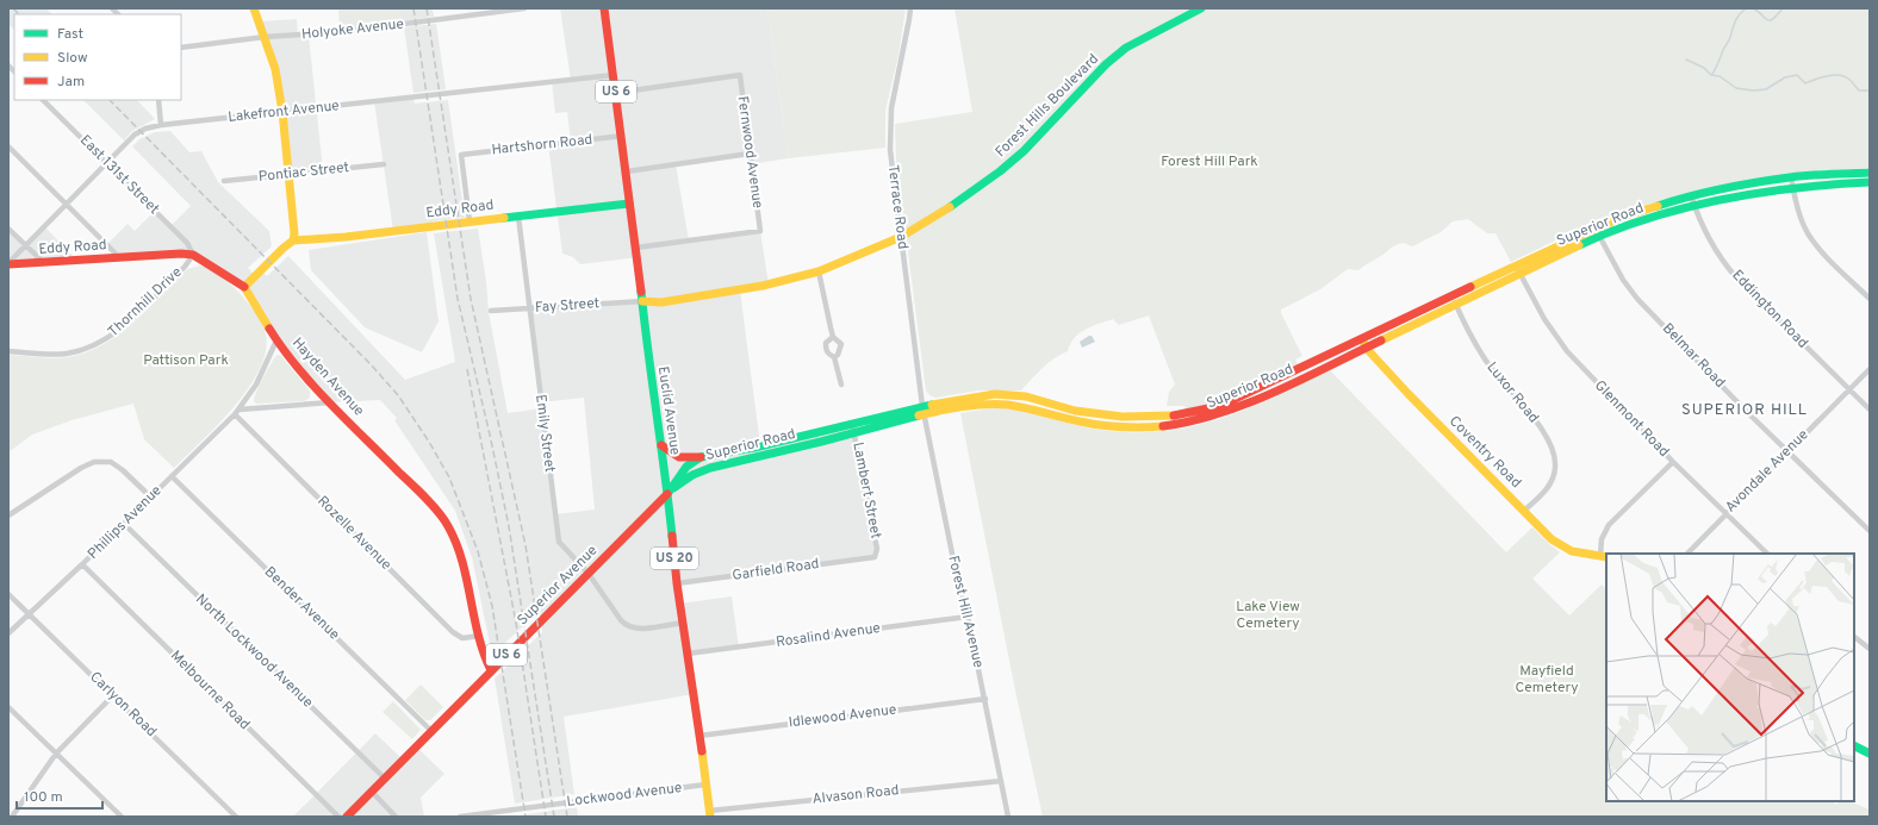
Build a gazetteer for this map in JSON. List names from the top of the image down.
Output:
{
  "streets": {
    "main road": [
      "US 6",
      "Forest Hills Boulevard",
      "Eddy Road",
      "Superior Road",
      "Hayden Avenue",
      "Euclid Avenue",
      "Coventry Road",
      "US 20",
      "Superior Avenue"
    ],
    "street": [
      "Holyoke Avenue",
      "Lakefront Avenue",
      "Hartshorn Road",
      "Fernwood Avenue",
      "Pontiac Street",
      "East 131st Street",
      "Terrace Road",
      "Thornhill Drive",
      "Fay Street",
      "Eddington Road",
      "Belmar Road",
      "Luxor Road",
      "Glenmont Road",
      "Emily Street",
      "Avondale Avenue",
      "Lambert Street",
      "Phillips Avenue",
      "Rozelle Avenue",
      "Garfield Road",
      "Bender Avenue",
      "Forest Hill Avenue",
      "Rosalind Avenue",
      "North Lockwood Avenue",
      "Melbourne Road",
      "Carlyon Road",
      "Idlewood Avenue",
      "Lockwood Avenue",
      "Alvason Road"
    ]
  },
  "crossings": [
    ["Forest Hills Boulevard", "Terrace Road"],
    ["Forest Hills Boulevard", "Fay Street"],
    ["Forest Hills Boulevard", "Euclid Avenue"],
    ["Lakefront Avenue", "East 131st Street"],
    ["Lakefront Avenue", "Eddy Road"],
    ["Lakefront Avenue", "Euclid Avenue"],
    ["Hartshorn Road", "Eddy Road"],
    ["Hartshorn Road", "Euclid Avenue"],
    ["Fernwood Avenue", "Euclid Avenue"],
    ["East 131st Street", "Eddy Road"],
    ["East 131st Street", "Thornhill Drive"],
    ["Terrace Road", "Superior Road"],
    ["Terrace Road", "Forest Hill Avenue"],
    ["Eddy Road", "Thornhill Drive"],
    ["Eddy Road", "Euclid Avenue"],
    ["Eddy Road", "Emily Street"],
    ["Superior Road", "Eddington Road"],
    ["Superior Road", "Belmar Road"],
    ["Superior Road", "Luxor Road"],
    ["Superior Road", "Euclid Avenue"],
    ["Superior Road", "Glenmont Road"],
    ["Superior Road", "Coventry Road"],
    ["Superior Road", "Lambert Street"],
    ["Superior Road", "Superior Avenue"],
    ["Superior Road", "Forest Hill Avenue"],
    ["Fay Street", "Euclid Avenue"],
    ["Fay Street", "Emily Street"],
    ["Eddington Road", "Avondale Avenue"],
    ["Belmar Road", "Avondale Avenue"],
    ["Hayden Avenue", "Phillips Avenue"],
    ["Hayden Avenue", "Rozelle Avenue"],
    ["Hayden Avenue", "Superior Avenue"],
    ["Luxor Road", "Coventry Road"],
    ["Euclid Avenue", "Emily Street"],
    ["Euclid Avenue", "Garfield Road"],
    ["Euclid Avenue", "Superior Avenue"],
    ["Euclid Avenue", "Rosalind Avenue"],
    ["Euclid Avenue", "Idlewood Avenue"],
    ["Euclid Avenue", "Lockwood Avenue"],
    ["Euclid Avenue", "Alvason Road"],
    ["Glenmont Road", "Avondale Avenue"],
    ["Emily Street", "Superior Avenue"],
    ["Lambert Street", "Garfield Road"],
    ["Phillips Avenue", "Rozelle Avenue"],
    ["Phillips Avenue", "Bender Avenue"],
    ["Phillips Avenue", "North Lockwood Avenue"],
    ["Phillips Avenue", "Melbourne Road"],
    ["Phillips Avenue", "Carlyon Road"],
    ["Superior Avenue", "Bender Avenue"],
    ["Superior Avenue", "North Lockwood Avenue"],
    ["Forest Hill Avenue", "Rosalind Avenue"],
    ["Forest Hill Avenue", "Idlewood Avenue"],
    ["Forest Hill Avenue", "Alvason Road"]
  ],
  "districts": ["SUPERIOR HILL"],
  "parks": [
    "Forest Hill Park",
    "Pattison Park",
    "Lake View Cemetery",
    "Mayfield Cemetery"
  ],
  "legend": ["Fast", "Slow", "Jam"],
  "scale_bar": "100 m"
}
